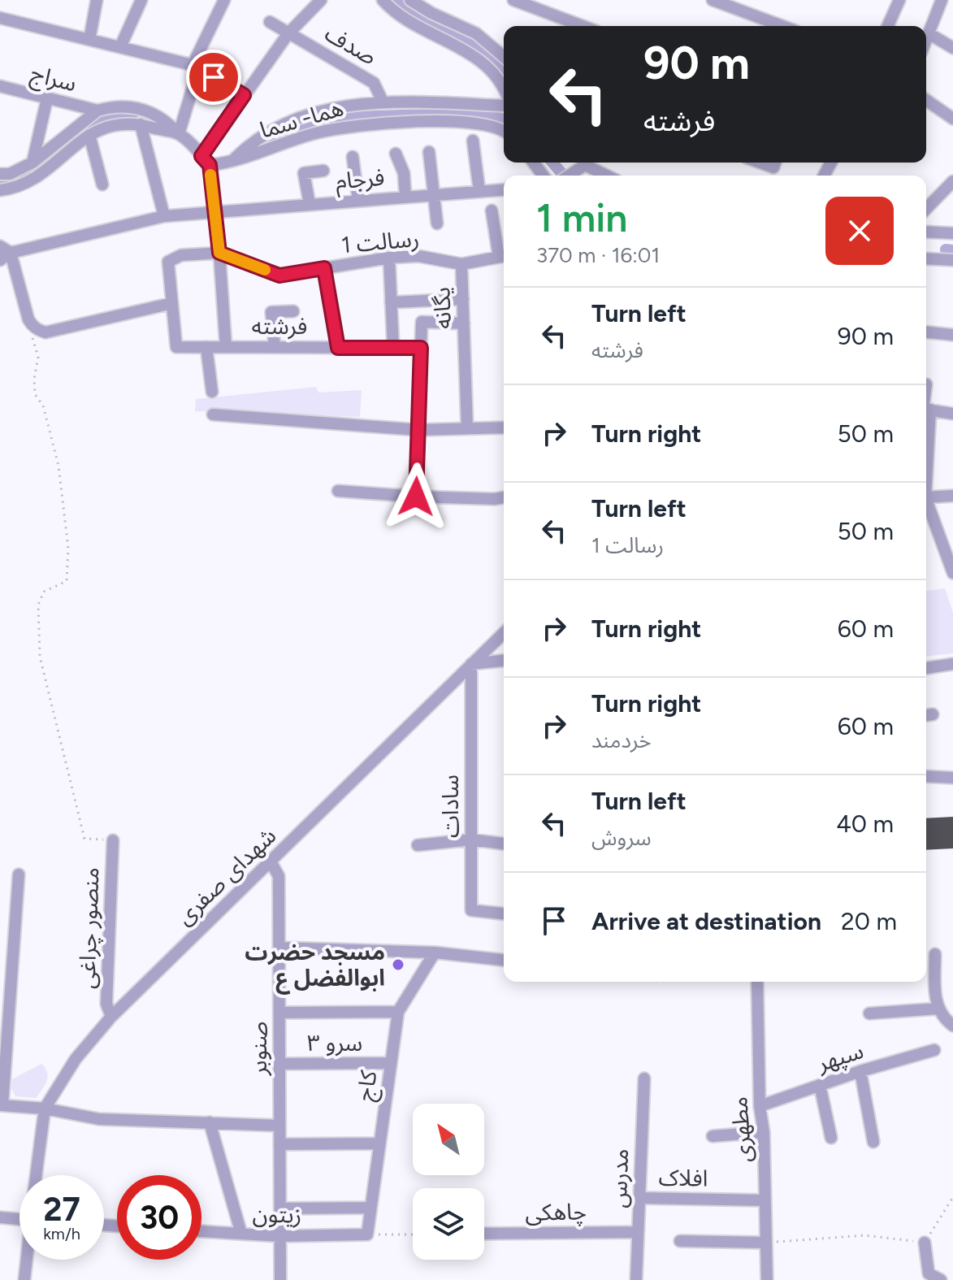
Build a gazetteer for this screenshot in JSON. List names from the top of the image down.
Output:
{
  "streets": {
    "street": [
      "صدف",
      "سراج",
      "هما- سما",
      "فرجام",
      "رسالت 1",
      "یگانه",
      "فرشته",
      "سادات",
      "شهدای صفری",
      "منصور چراغی",
      "سرو ۳",
      "صنوبر",
      "سپهر",
      "کاج",
      "مطهری",
      "افلاک",
      "مدرس",
      "چاهکی",
      "زیتون"
    ]
  },
  "crossings": [
    ["صدف", "هما- سما"],
    ["رسالت 1", "یگانه"],
    ["سادات", "شهدای صفری"],
    ["شهدای صفری", "منصور چراغی"],
    ["شهدای صفری", "صنوبر"],
    ["سرو ۳", "صنوبر"],
    ["سرو ۳", "کاج"],
    ["صنوبر", "زیتون"],
    ["سپهر", "مطهری"],
    ["کاج", "زیتون"],
    ["مطهری", "افلاک"],
    ["افلاک", "مدرس"],
    ["مدرس", "چاهکی"]
  ],
  "places": ["مسجد حضرت ابوالفضل ع"],
  "north": "top left",
  "page": {
    "turn": ["90 m", "فرشته"],
    "heading": ["1 min", "370 m · 16:01"],
    "list": [
      {
        "name": "Turn left",
        "note": "فرشته",
        "value": "90 m"
      },
      {
        "name": "Turn right",
        "value": "50 m"
      },
      {
        "name": "Turn left",
        "note": "رسالت 1",
        "value": "50 m"
      },
      {
        "name": "Turn right",
        "value": "60 m"
      },
      {
        "name": "Turn right",
        "note": "خردمند",
        "value": "60 m"
      },
      {
        "name": "Turn left",
        "note": "سروش",
        "value": "40 m"
      },
      {
        "name": "Arrive at destination",
        "value": "20 m"
      }
    ],
    "speed": "27 km/h",
    "limit": "30"
  }
}
